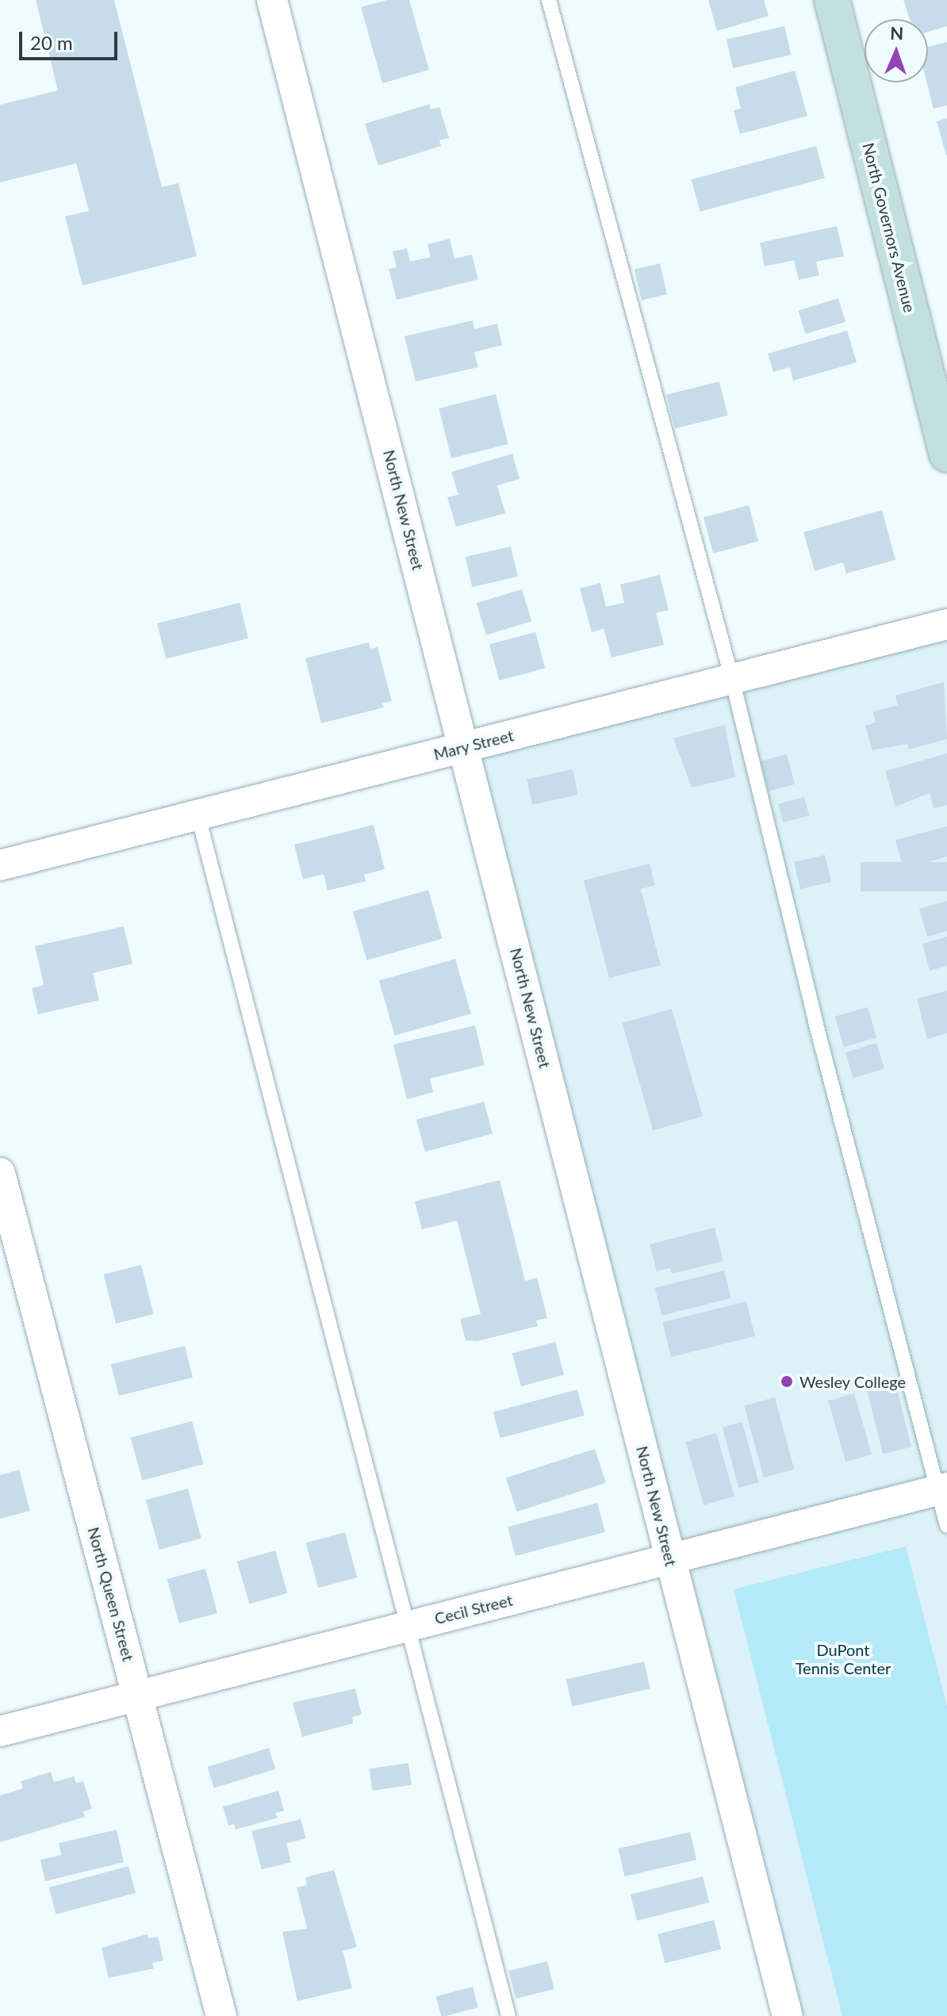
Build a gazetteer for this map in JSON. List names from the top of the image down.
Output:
{
  "streets": {
    "main road": ["North Governors Avenue"],
    "street": [
      "North New Street",
      "Mary Street",
      "North Queen Street",
      "Cecil Street"
    ]
  },
  "crossings": [
    ["North New Street", "Mary Street"],
    ["North New Street", "Cecil Street"],
    ["North Queen Street", "Cecil Street"]
  ],
  "parks": ["DuPont Tennis Center"],
  "places": ["Wesley College"],
  "scale_bar": "20 m",
  "north": "top"
}
